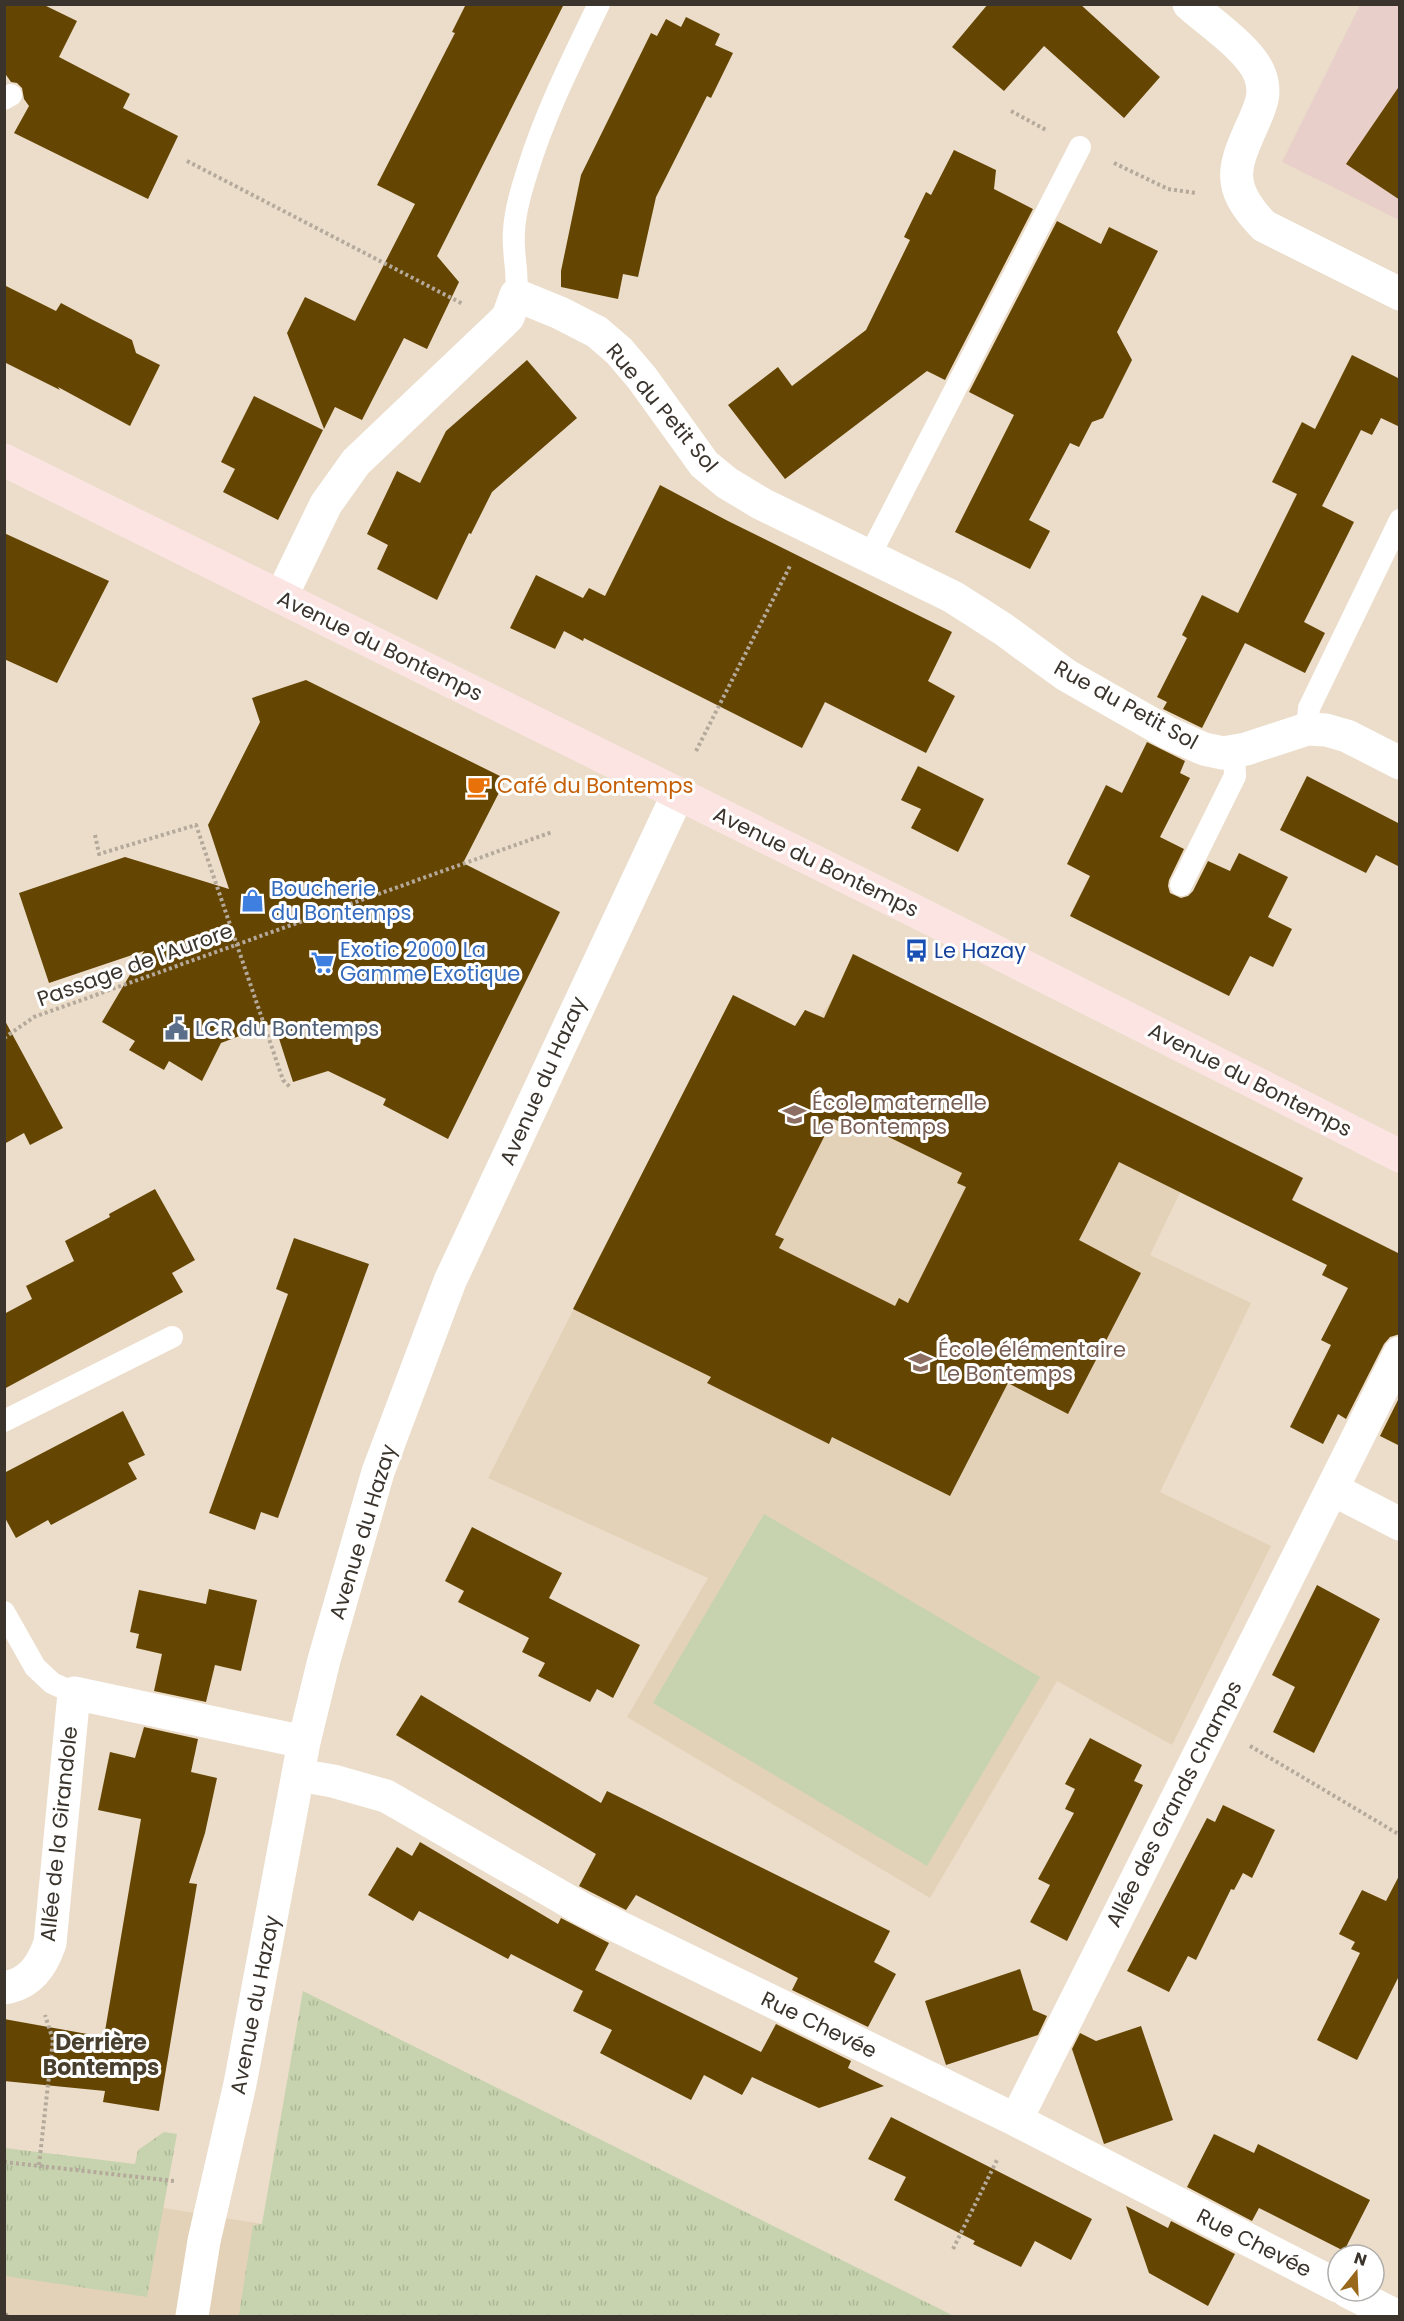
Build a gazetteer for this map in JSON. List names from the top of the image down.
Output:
{
  "streets": {
    "street": [
      "Rue du Petit Sol",
      "Avenue du Bontemps",
      "Avenue du Hazay",
      "Allée des Grands Champs",
      "Allée de la Girandole",
      "Rue Chevée"
    ],
    "path": ["Passage de l'Aurore"]
  },
  "crossings": [
    ["Avenue du Bontemps", "Avenue du Hazay"],
    ["Avenue du Hazay", "Rue Chevée"],
    ["Allée des Grands Champs", "Rue Chevée"]
  ],
  "districts": ["Derrière Bontemps"],
  "places": {
    "cafe": ["Café du Bontemps"],
    "shop": ["Boucherie du Bontemps"],
    "bus stop": ["Le Hazay"],
    "supermarket": ["Exotic 2000 La Gamme Exotique"],
    "public building": ["LCR du Bontemps"],
    "school or university": ["École maternelle Le Bontemps", "École élémentaire Le Bontemps"]
  },
  "north": "top"
}
